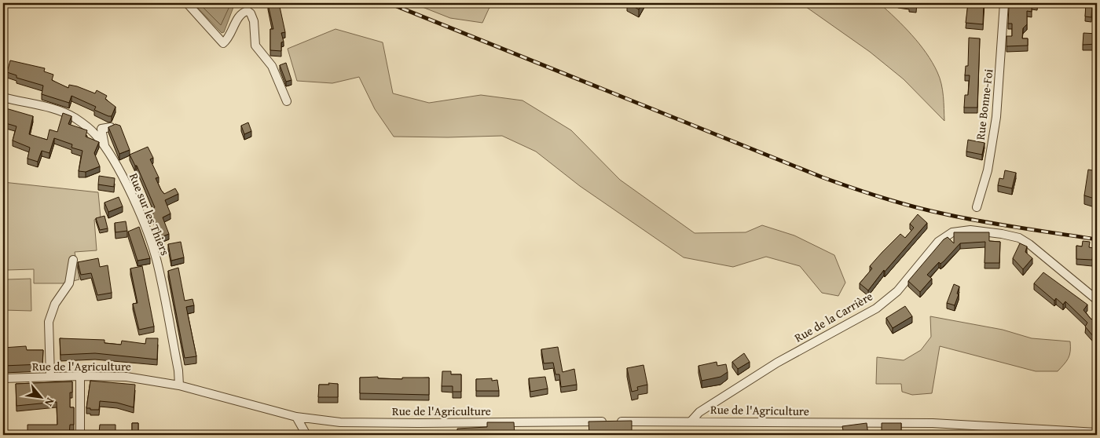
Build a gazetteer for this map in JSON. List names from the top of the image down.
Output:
{
  "streets": {
    "street": [
      "Rue Bonne-Foi",
      "Rue sur les Thiers",
      "Rue de la Carrière",
      "Rue de l'Agriculture"
    ]
  },
  "crossings": [
    ["Rue sur les Thiers", "Rue de l'Agriculture"],
    ["Rue de la Carrière", "Rue de l'Agriculture"]
  ],
  "north": "bottom right"
}
